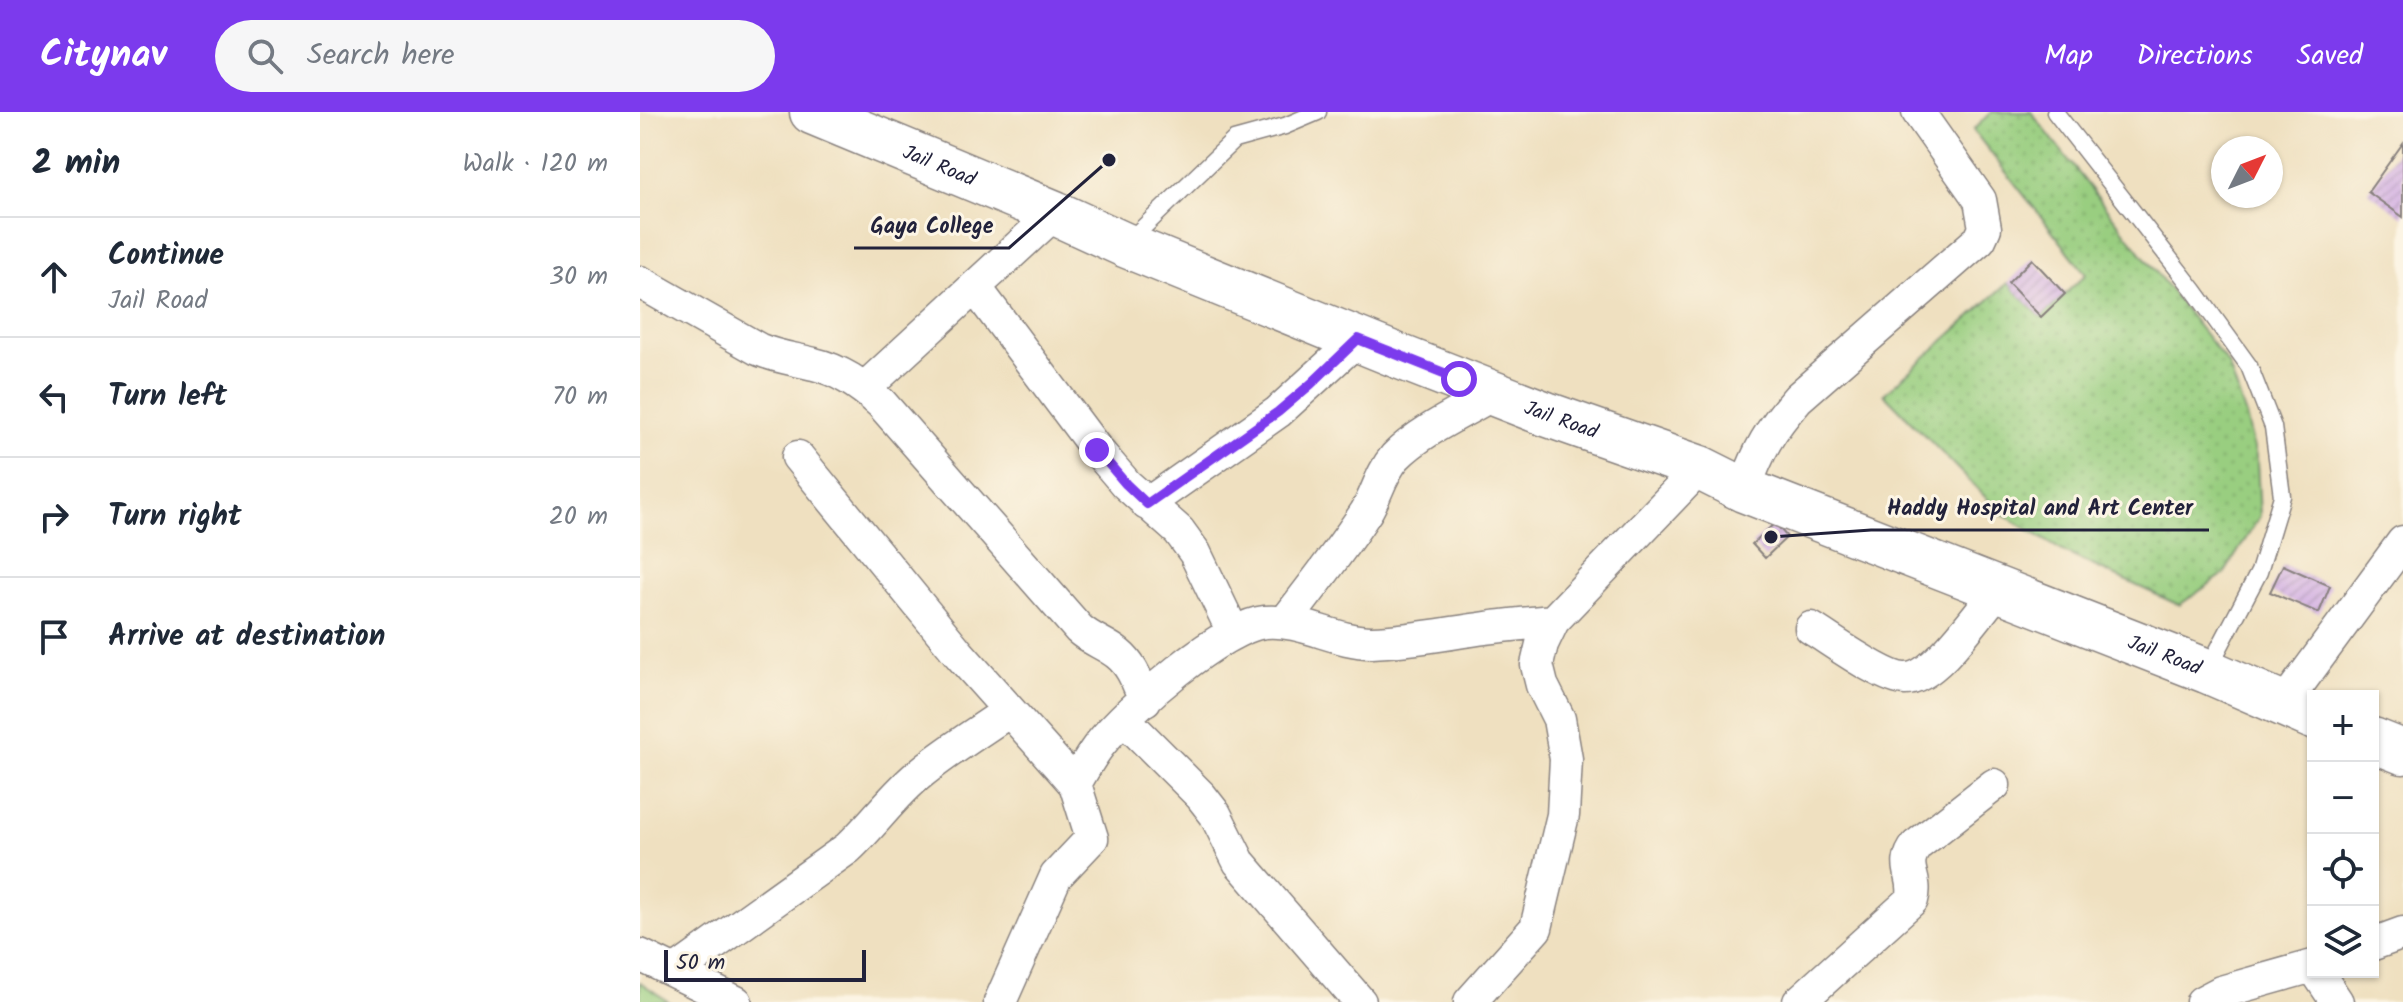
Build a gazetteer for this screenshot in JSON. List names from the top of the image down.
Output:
{
  "streets": {
    "main road": ["Jail Road"]
  },
  "places": ["Gaya College", "Haddy Hospital and Art Center"],
  "scale_bar": "50 m",
  "north": "top right",
  "page": {
    "header": "Citynav",
    "search": "Search here",
    "nav": ["Map", "Directions", "Saved"],
    "heading": ["2 min", "Walk · 120 m"],
    "list": [
      ["Continue", "Jail Road", "30 m"],
      ["Turn left", "70 m"],
      ["Turn right", "20 m"],
      "Arrive at destination"
    ],
    "map_buttons": ["+", "−"],
    "scale": "50 m"
  }
}
